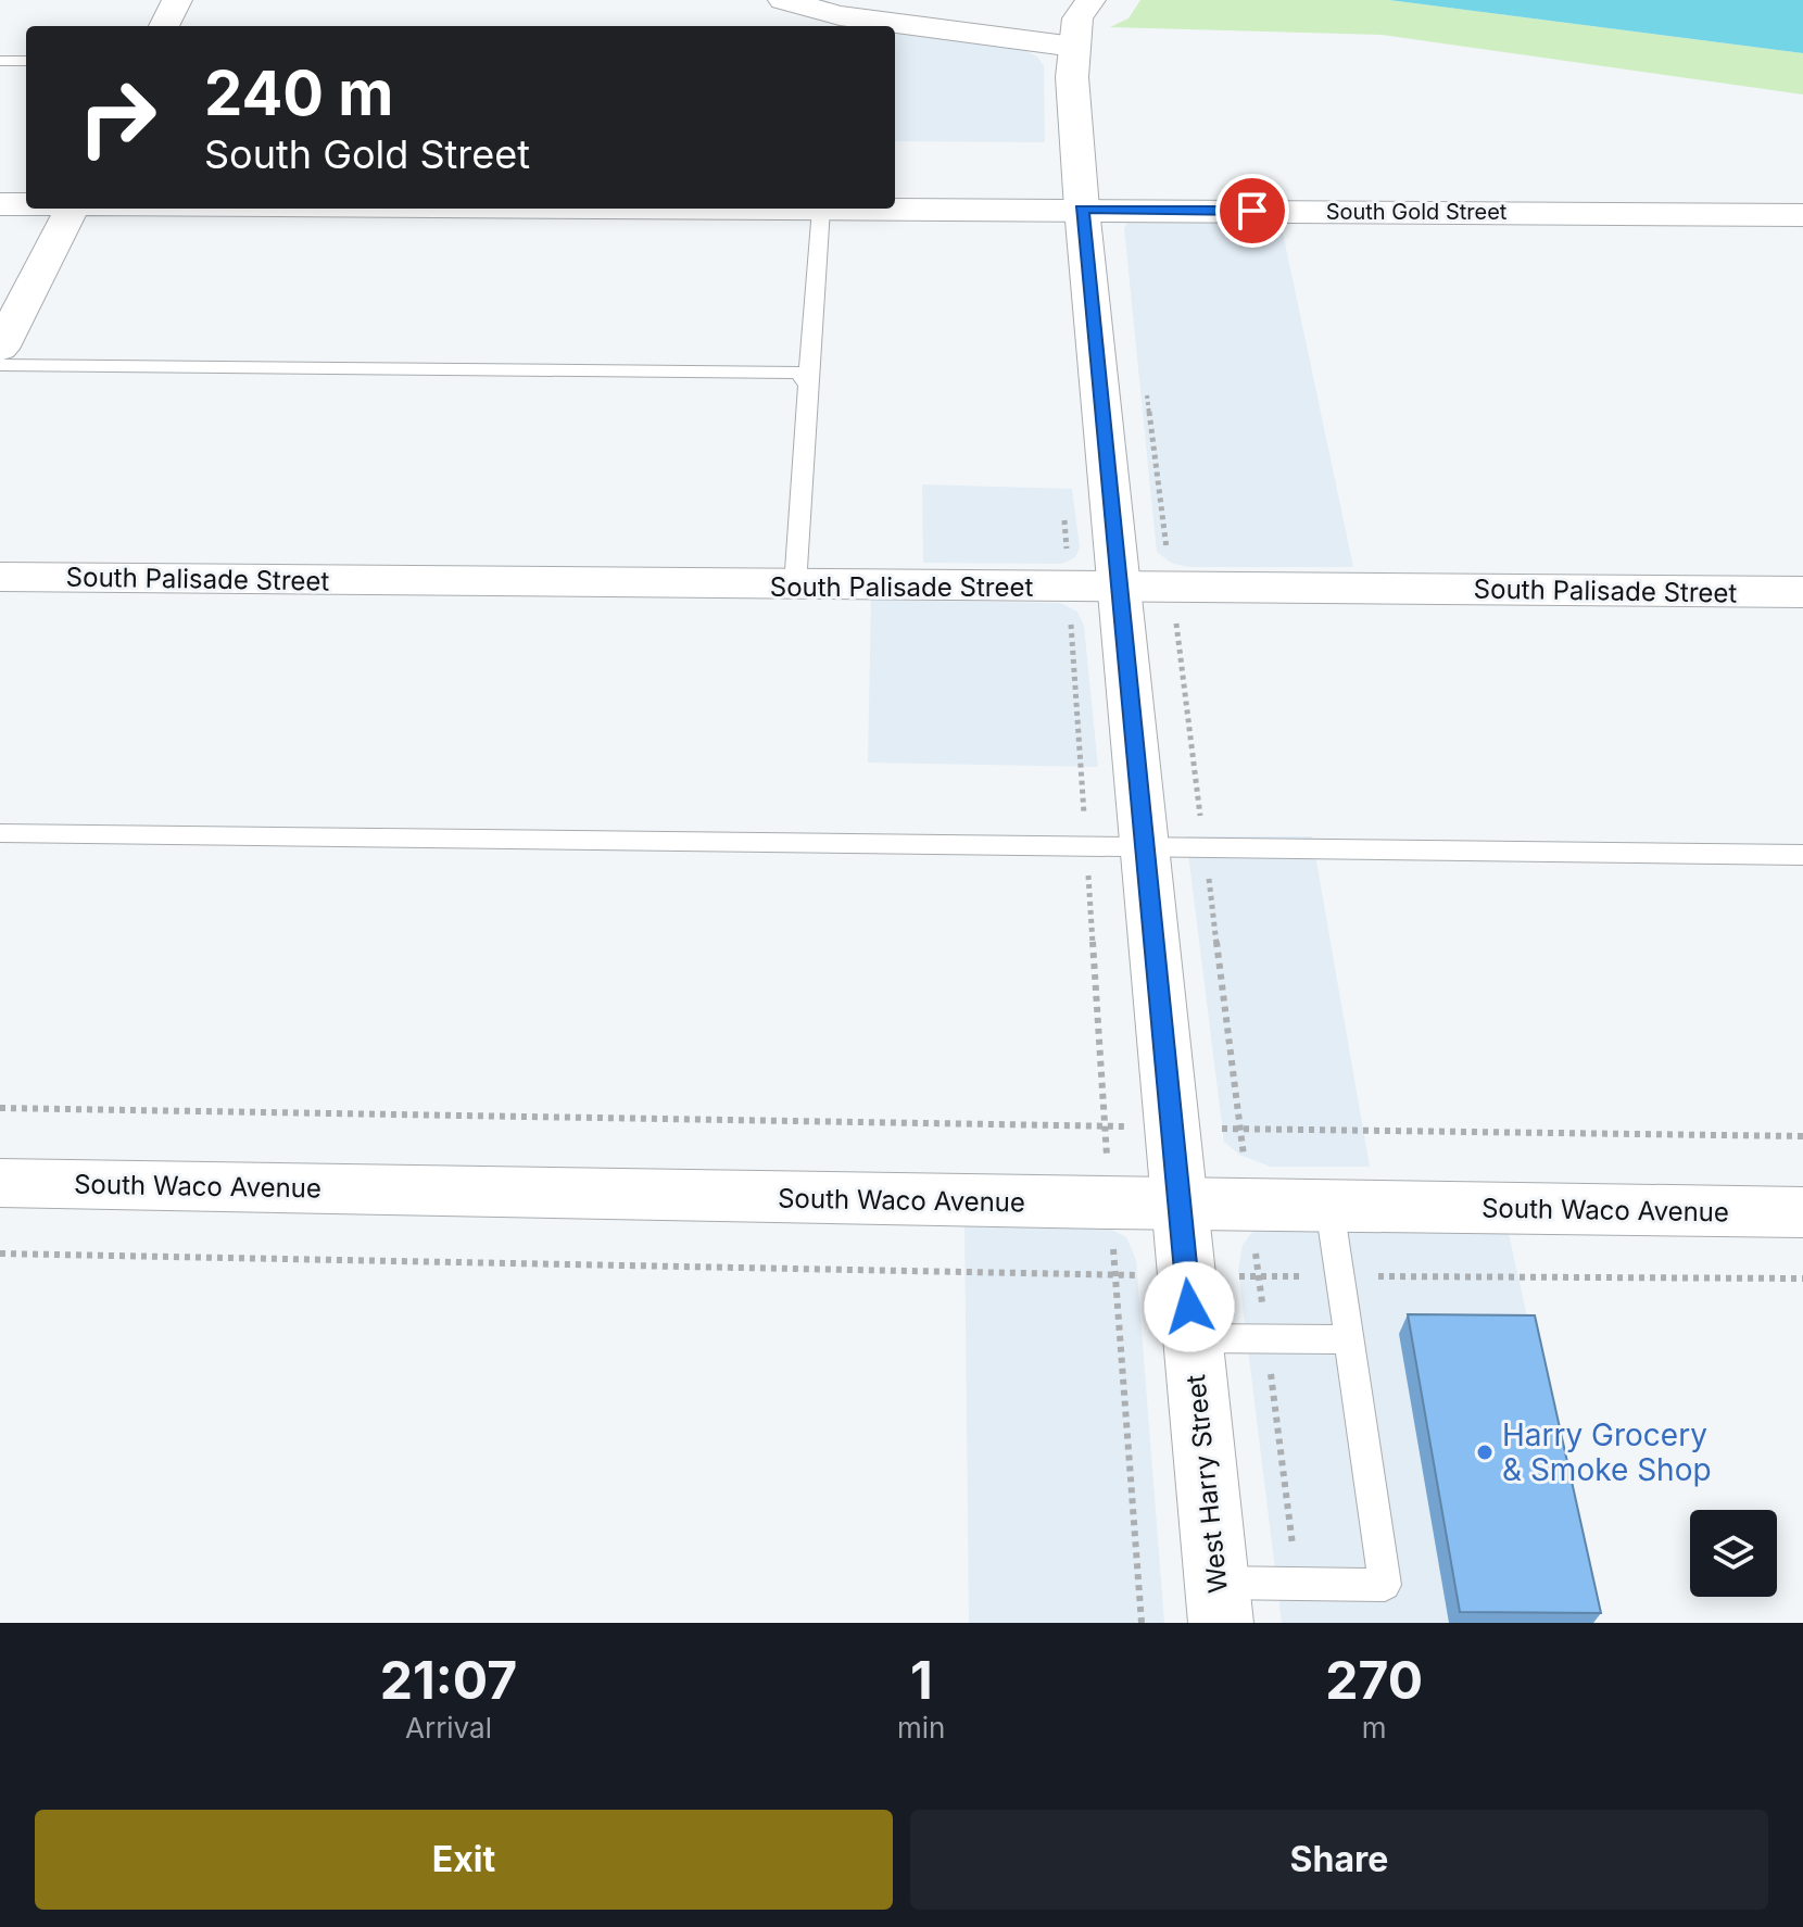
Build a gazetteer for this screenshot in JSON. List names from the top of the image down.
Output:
{
  "streets": {
    "street": [
      "South Gold Street",
      "South Palisade Street",
      "South Waco Avenue",
      "West Harry Street"
    ]
  },
  "crossings": [
    ["South Gold Street", "West Harry Street"],
    ["South Palisade Street", "West Harry Street"],
    ["South Waco Avenue", "West Harry Street"]
  ],
  "places": ["Harry Grocery & Smoke Shop"],
  "page": {
    "turn": ["240 m", "South Gold Street"],
    "eta": [
      "21:07",
      "Arrival",
      "1",
      "min",
      "270",
      "m"
    ],
    "buttons": ["Exit", "Share"]
  }
}
